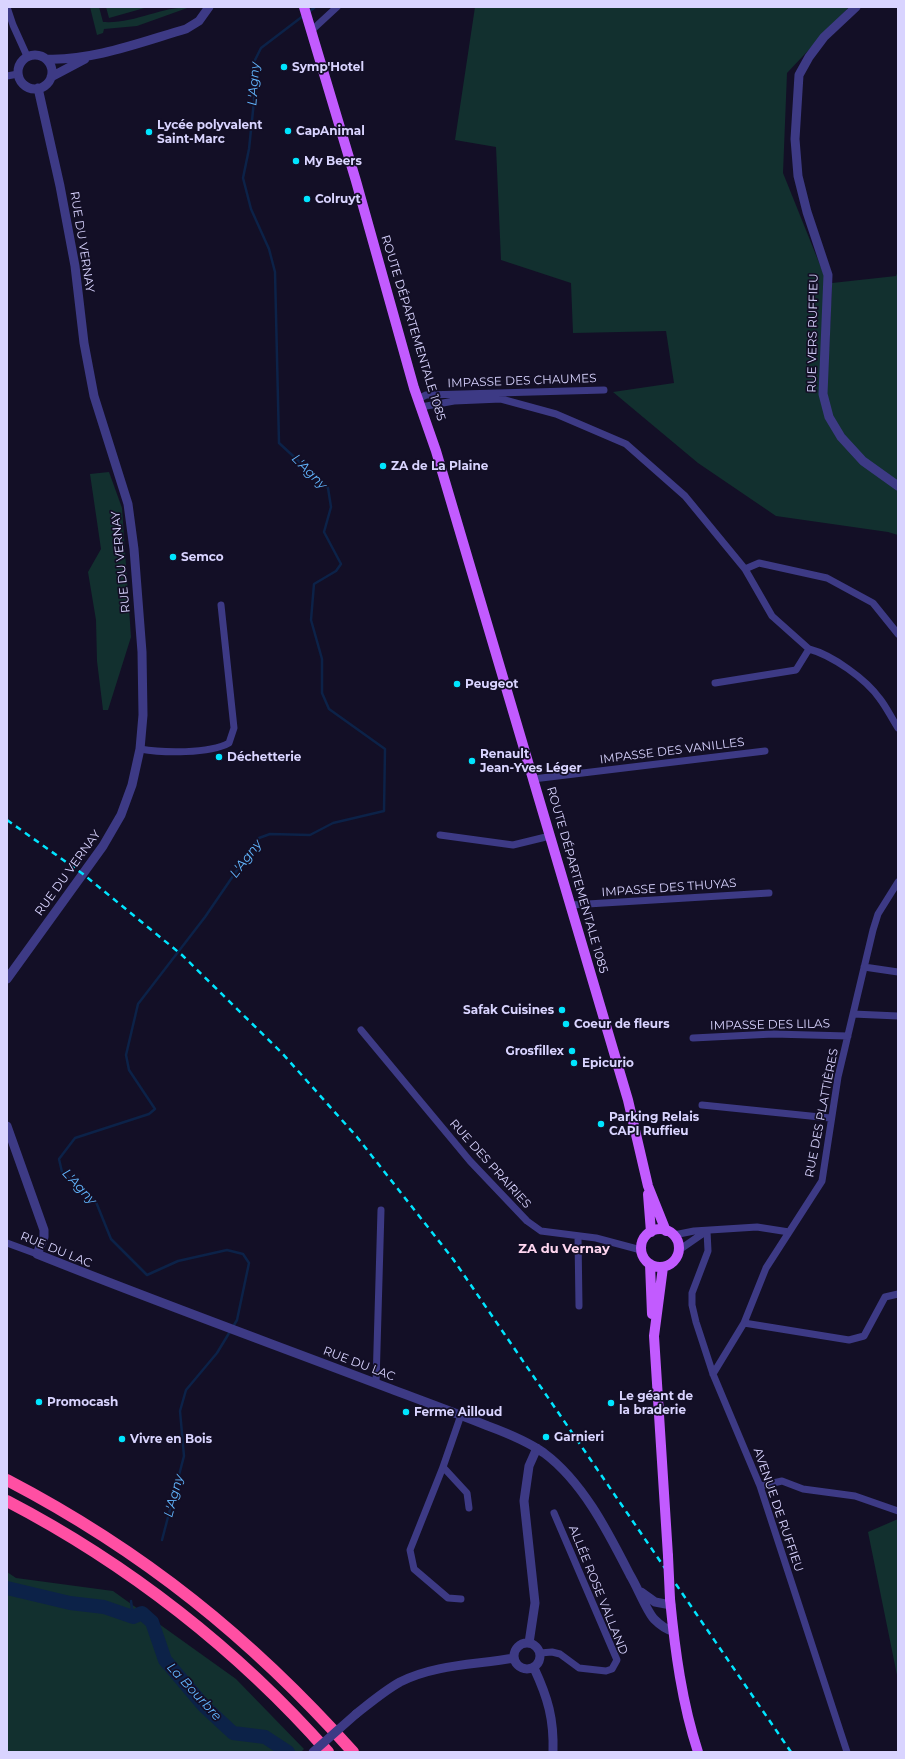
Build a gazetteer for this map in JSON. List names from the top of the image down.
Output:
{
  "streets": {
    "main road": ["ROUTE DÉPARTEMENTALE 1085"],
    "street": [
      "RUE DU VERNAY",
      "RUE VERS RUFFIEU",
      "IMPASSE DES CHAUMES",
      "IMPASSE DES VANILLES",
      "IMPASSE DES THUYAS",
      "IMPASSE DES LILAS",
      "RUE DES PLATTIÈRES",
      "RUE DES PRAIRIES",
      "RUE DU LAC",
      "AVENUE DE RUFFIEU",
      "ALLÉE ROSE VALLAND"
    ]
  },
  "crossings": [
    ["ROUTE DÉPARTEMENTALE 1085", "IMPASSE DES CHAUMES"],
    ["ROUTE DÉPARTEMENTALE 1085", "IMPASSE DES VANILLES"],
    ["ROUTE DÉPARTEMENTALE 1085", "IMPASSE DES THUYAS"],
    ["IMPASSE DES LILAS", "RUE DES PLATTIÈRES"],
    ["RUE DES PLATTIÈRES", "AVENUE DE RUFFIEU"]
  ],
  "districts": ["ZA du Vernay"],
  "water": ["L'Agny", "La Bourbre"],
  "places": [
    "Symp'Hotel",
    "CapAnimal",
    "Lycée polyvalent Saint-Marc",
    "My Beers",
    "Colruyt",
    "ZA de La Plaine",
    "Semco",
    "Peugeot",
    "Déchetterie",
    "Renault Jean-Yves Léger",
    "Safak Cuisines",
    "Coeur de fleurs",
    "Grosfillex",
    "Epicurio",
    "Parking Relais CAPI Ruffieu",
    "Promocash",
    "Le géant de la braderie",
    "Ferme Ailloud",
    "Garnieri",
    "Vivre en Bois"
  ]
}
